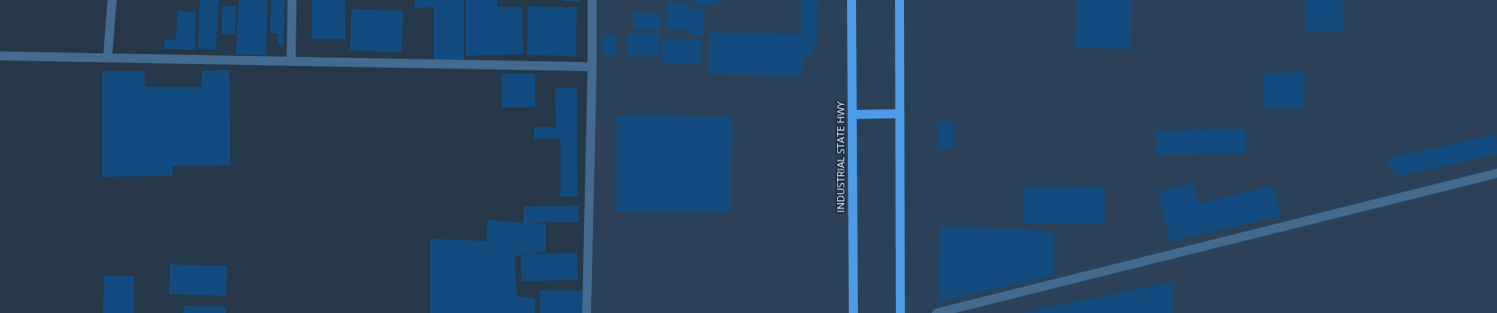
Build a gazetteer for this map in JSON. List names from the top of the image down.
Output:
{
  "streets": {
    "main road": ["INDUSTRIAL STATE HWY"]
  }
}
